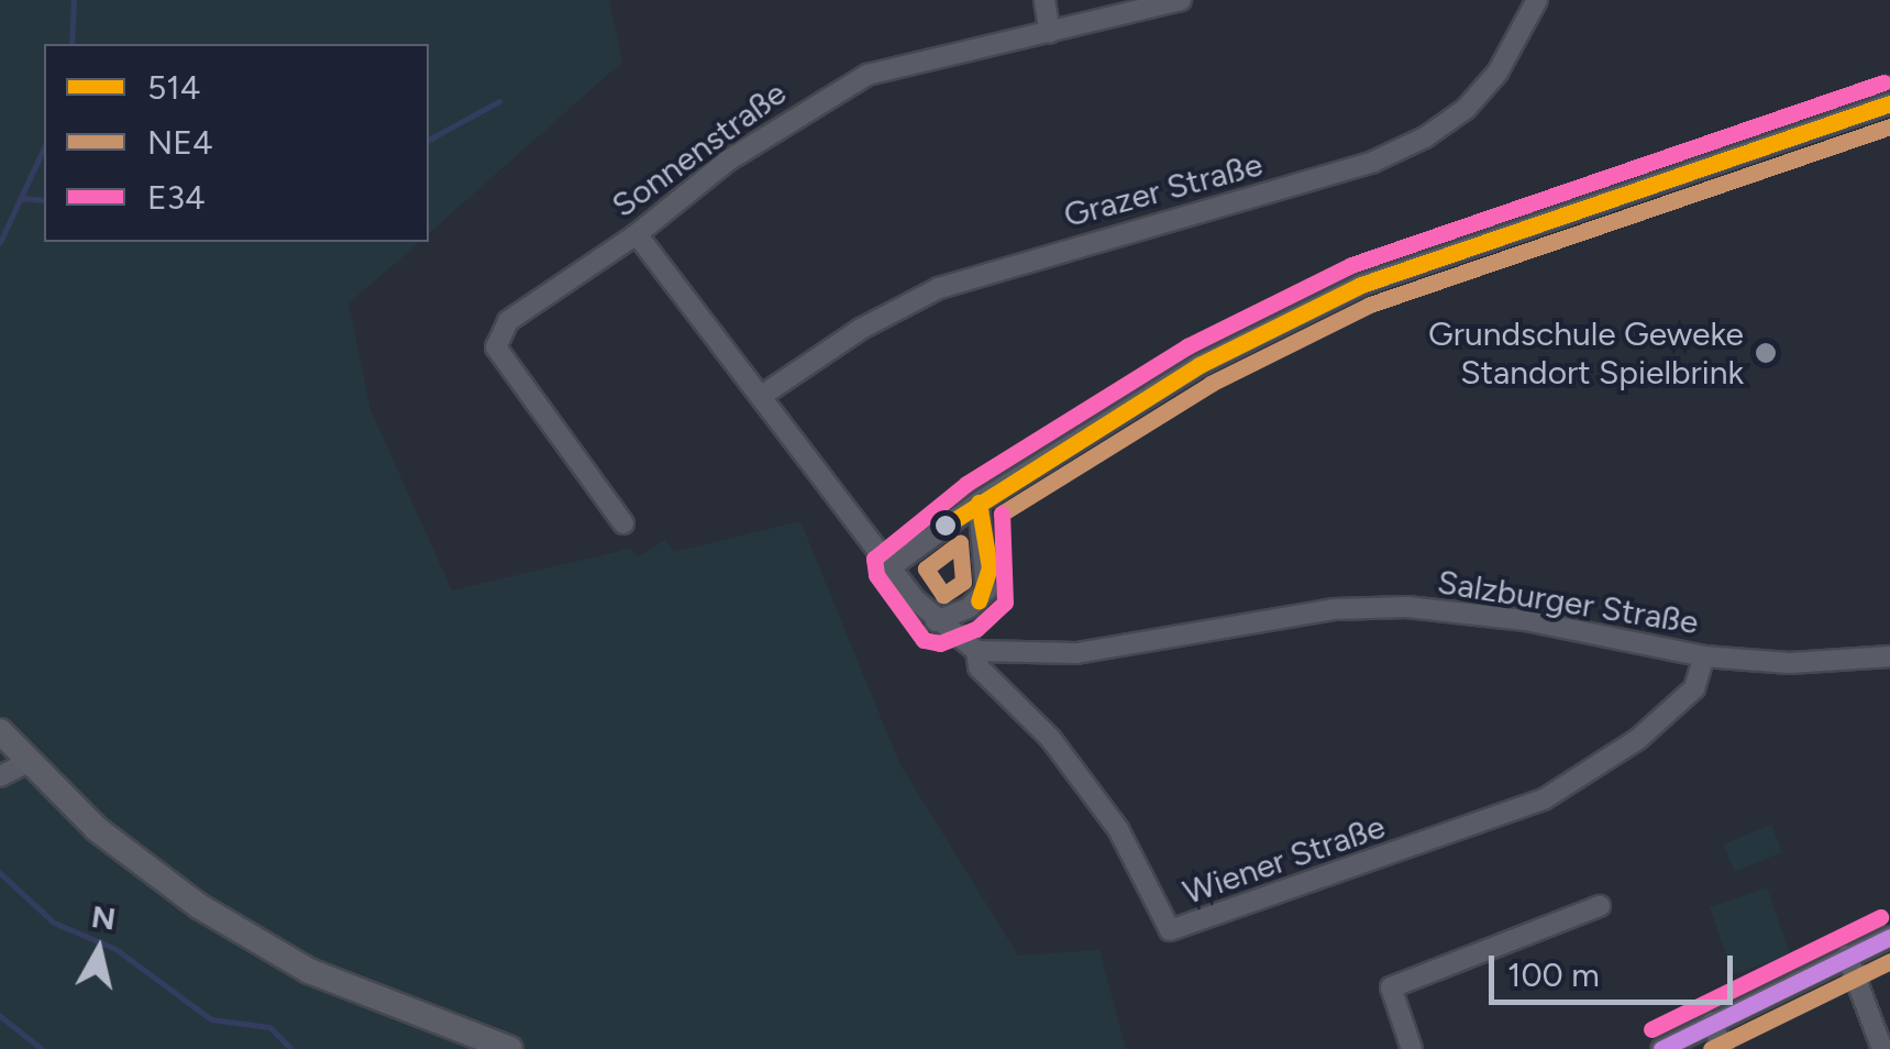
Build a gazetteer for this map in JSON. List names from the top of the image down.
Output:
{
  "streets": {
    "street": [
      "Sonnenstraße",
      "Grazer Straße",
      "Salzburger Straße",
      "Wiener Straße"
    ]
  },
  "crossings": [
    ["Sonnenstraße", "Wiener Straße"],
    ["Grazer Straße", "Wiener Straße"],
    ["Salzburger Straße", "Wiener Straße"]
  ],
  "places": ["Grundschule Geweke Standort Spielbrink"],
  "lines": ["transit line E34", "transit line 514", "transit line NE4"],
  "legend": ["514", "NE4", "E34"],
  "scale_bar": "100 m",
  "north": "top"
}
